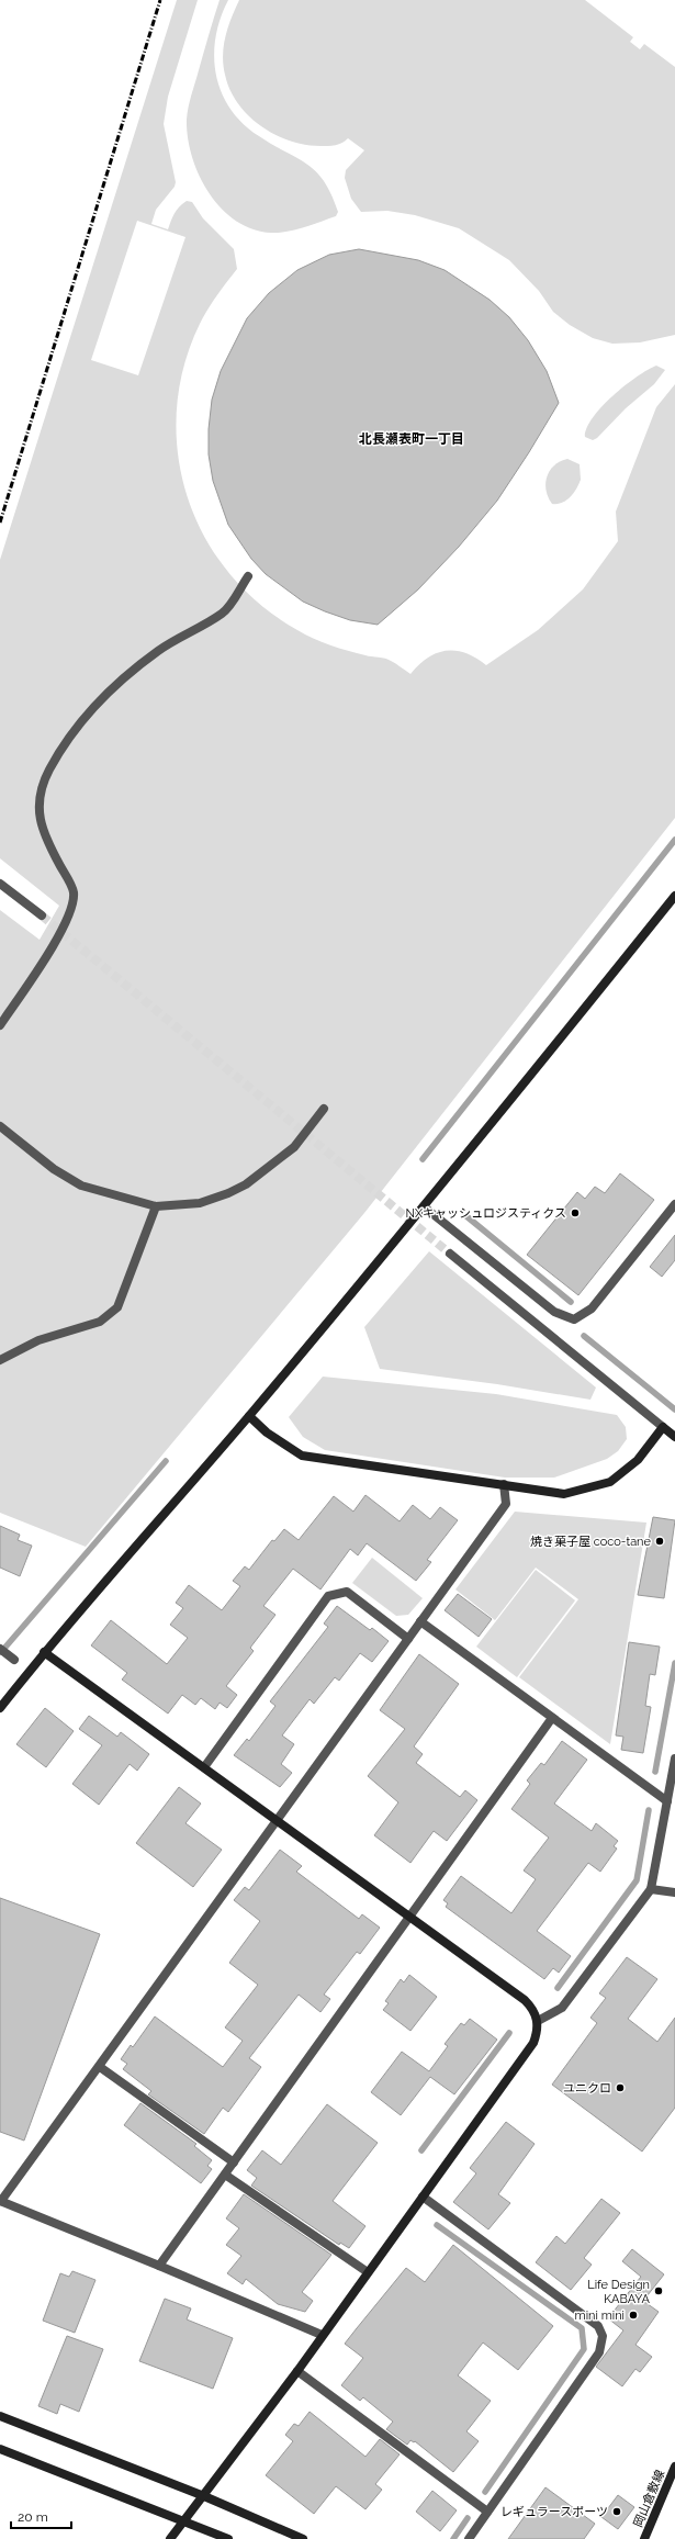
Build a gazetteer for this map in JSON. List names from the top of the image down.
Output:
{
  "streets": {
    "street": ["岡山倉敷線"]
  },
  "districts": ["北長瀬表町一丁目"],
  "places": [
    "NXキャッシュロジスティクス",
    "焼き菓子屋 coco-tane",
    "ユニクロ",
    "Life Design KABAYA",
    "mini mini",
    "レギュラースポーツ"
  ],
  "scale_bar": "20 m"
}
